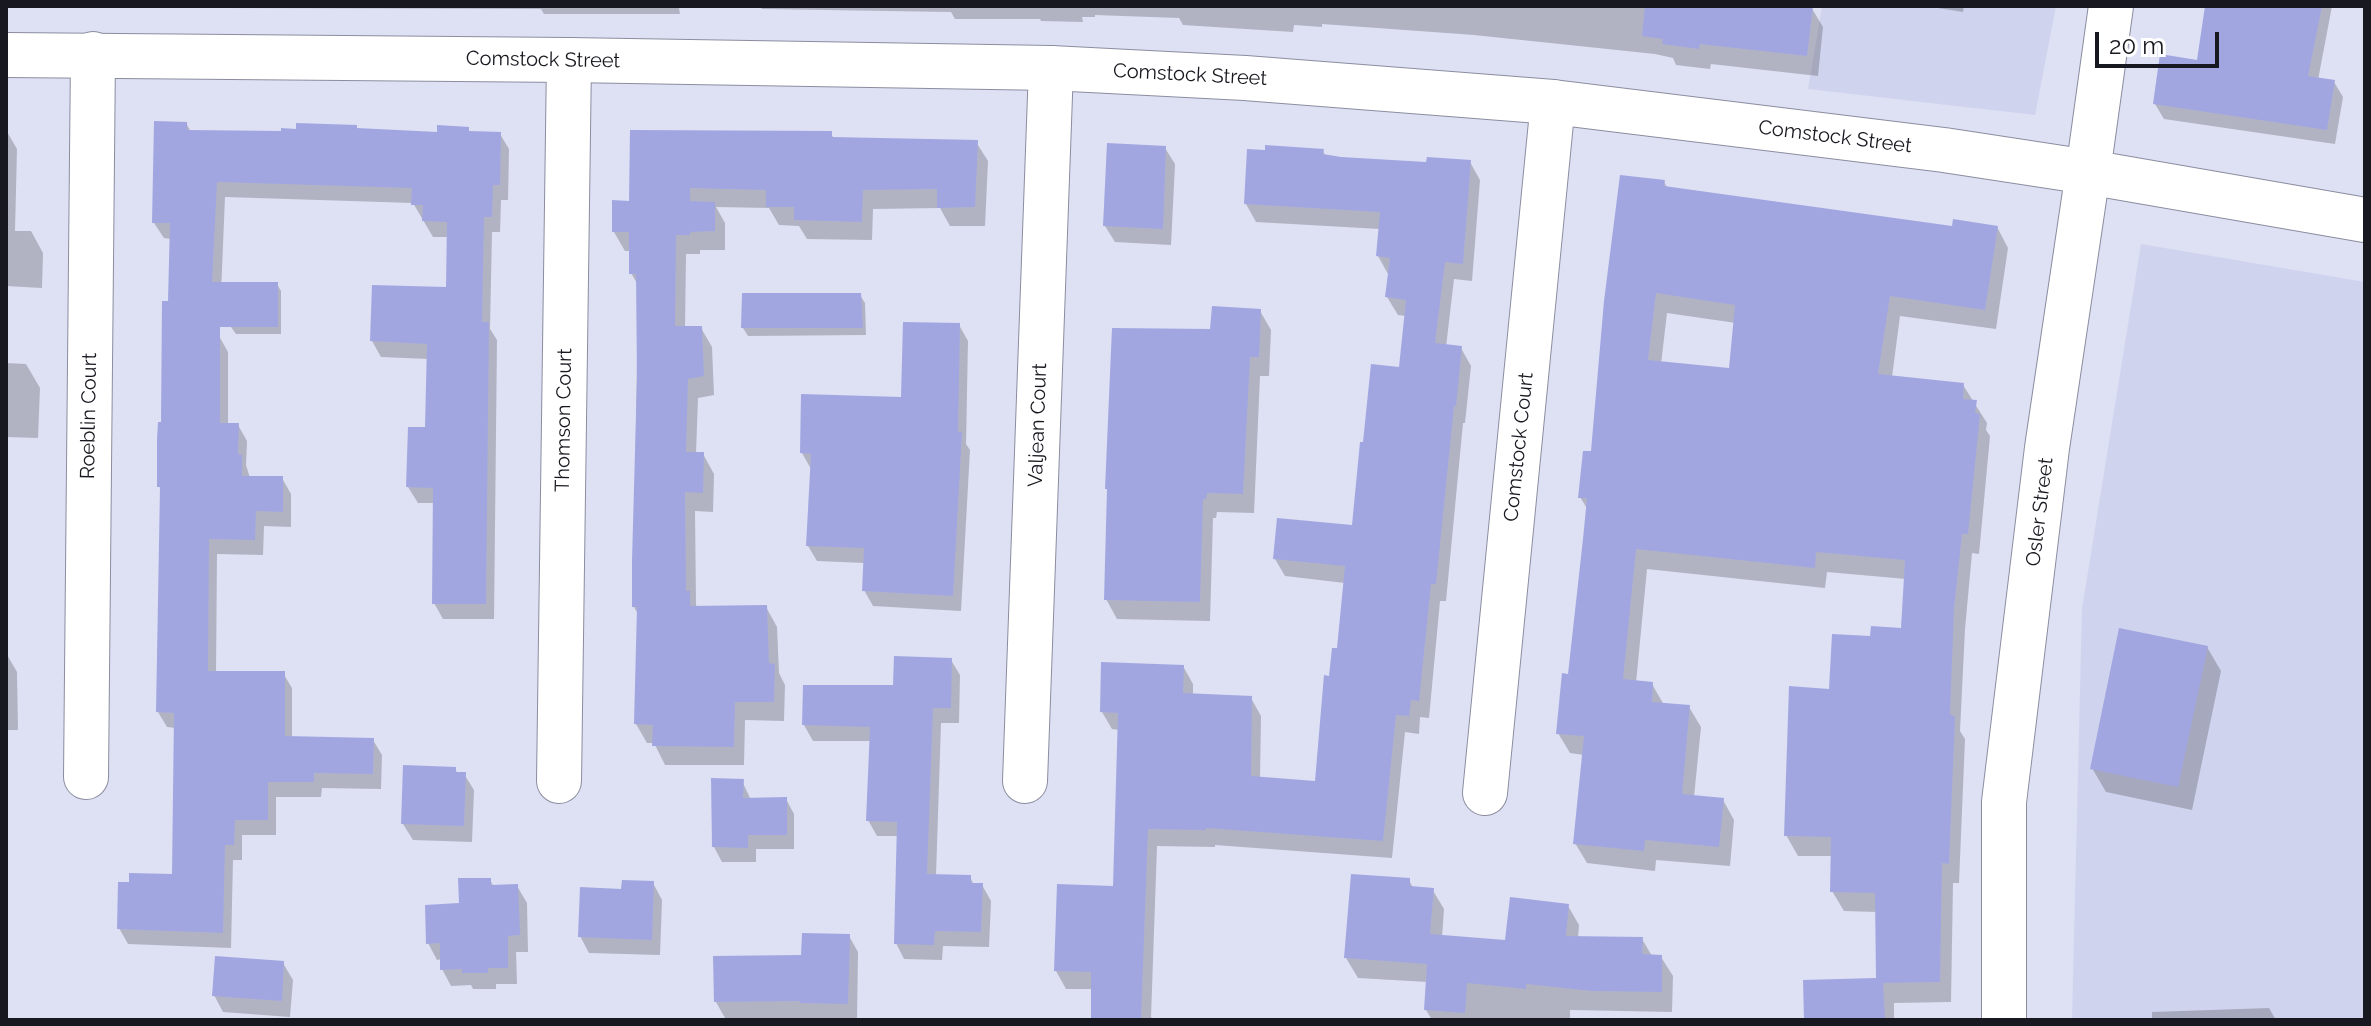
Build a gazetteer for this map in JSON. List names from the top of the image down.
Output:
{
  "streets": {
    "street": [
      "Comstock Street",
      "Roeblin Court",
      "Thomson Court",
      "Valjean Court",
      "Comstock Court",
      "Osler Street"
    ]
  },
  "crossings": [
    ["Comstock Street", "Roeblin Court"],
    ["Comstock Street", "Thomson Court"],
    ["Comstock Street", "Valjean Court"],
    ["Comstock Street", "Comstock Court"],
    ["Comstock Street", "Osler Street"]
  ],
  "scale_bar": "20 m"
}
